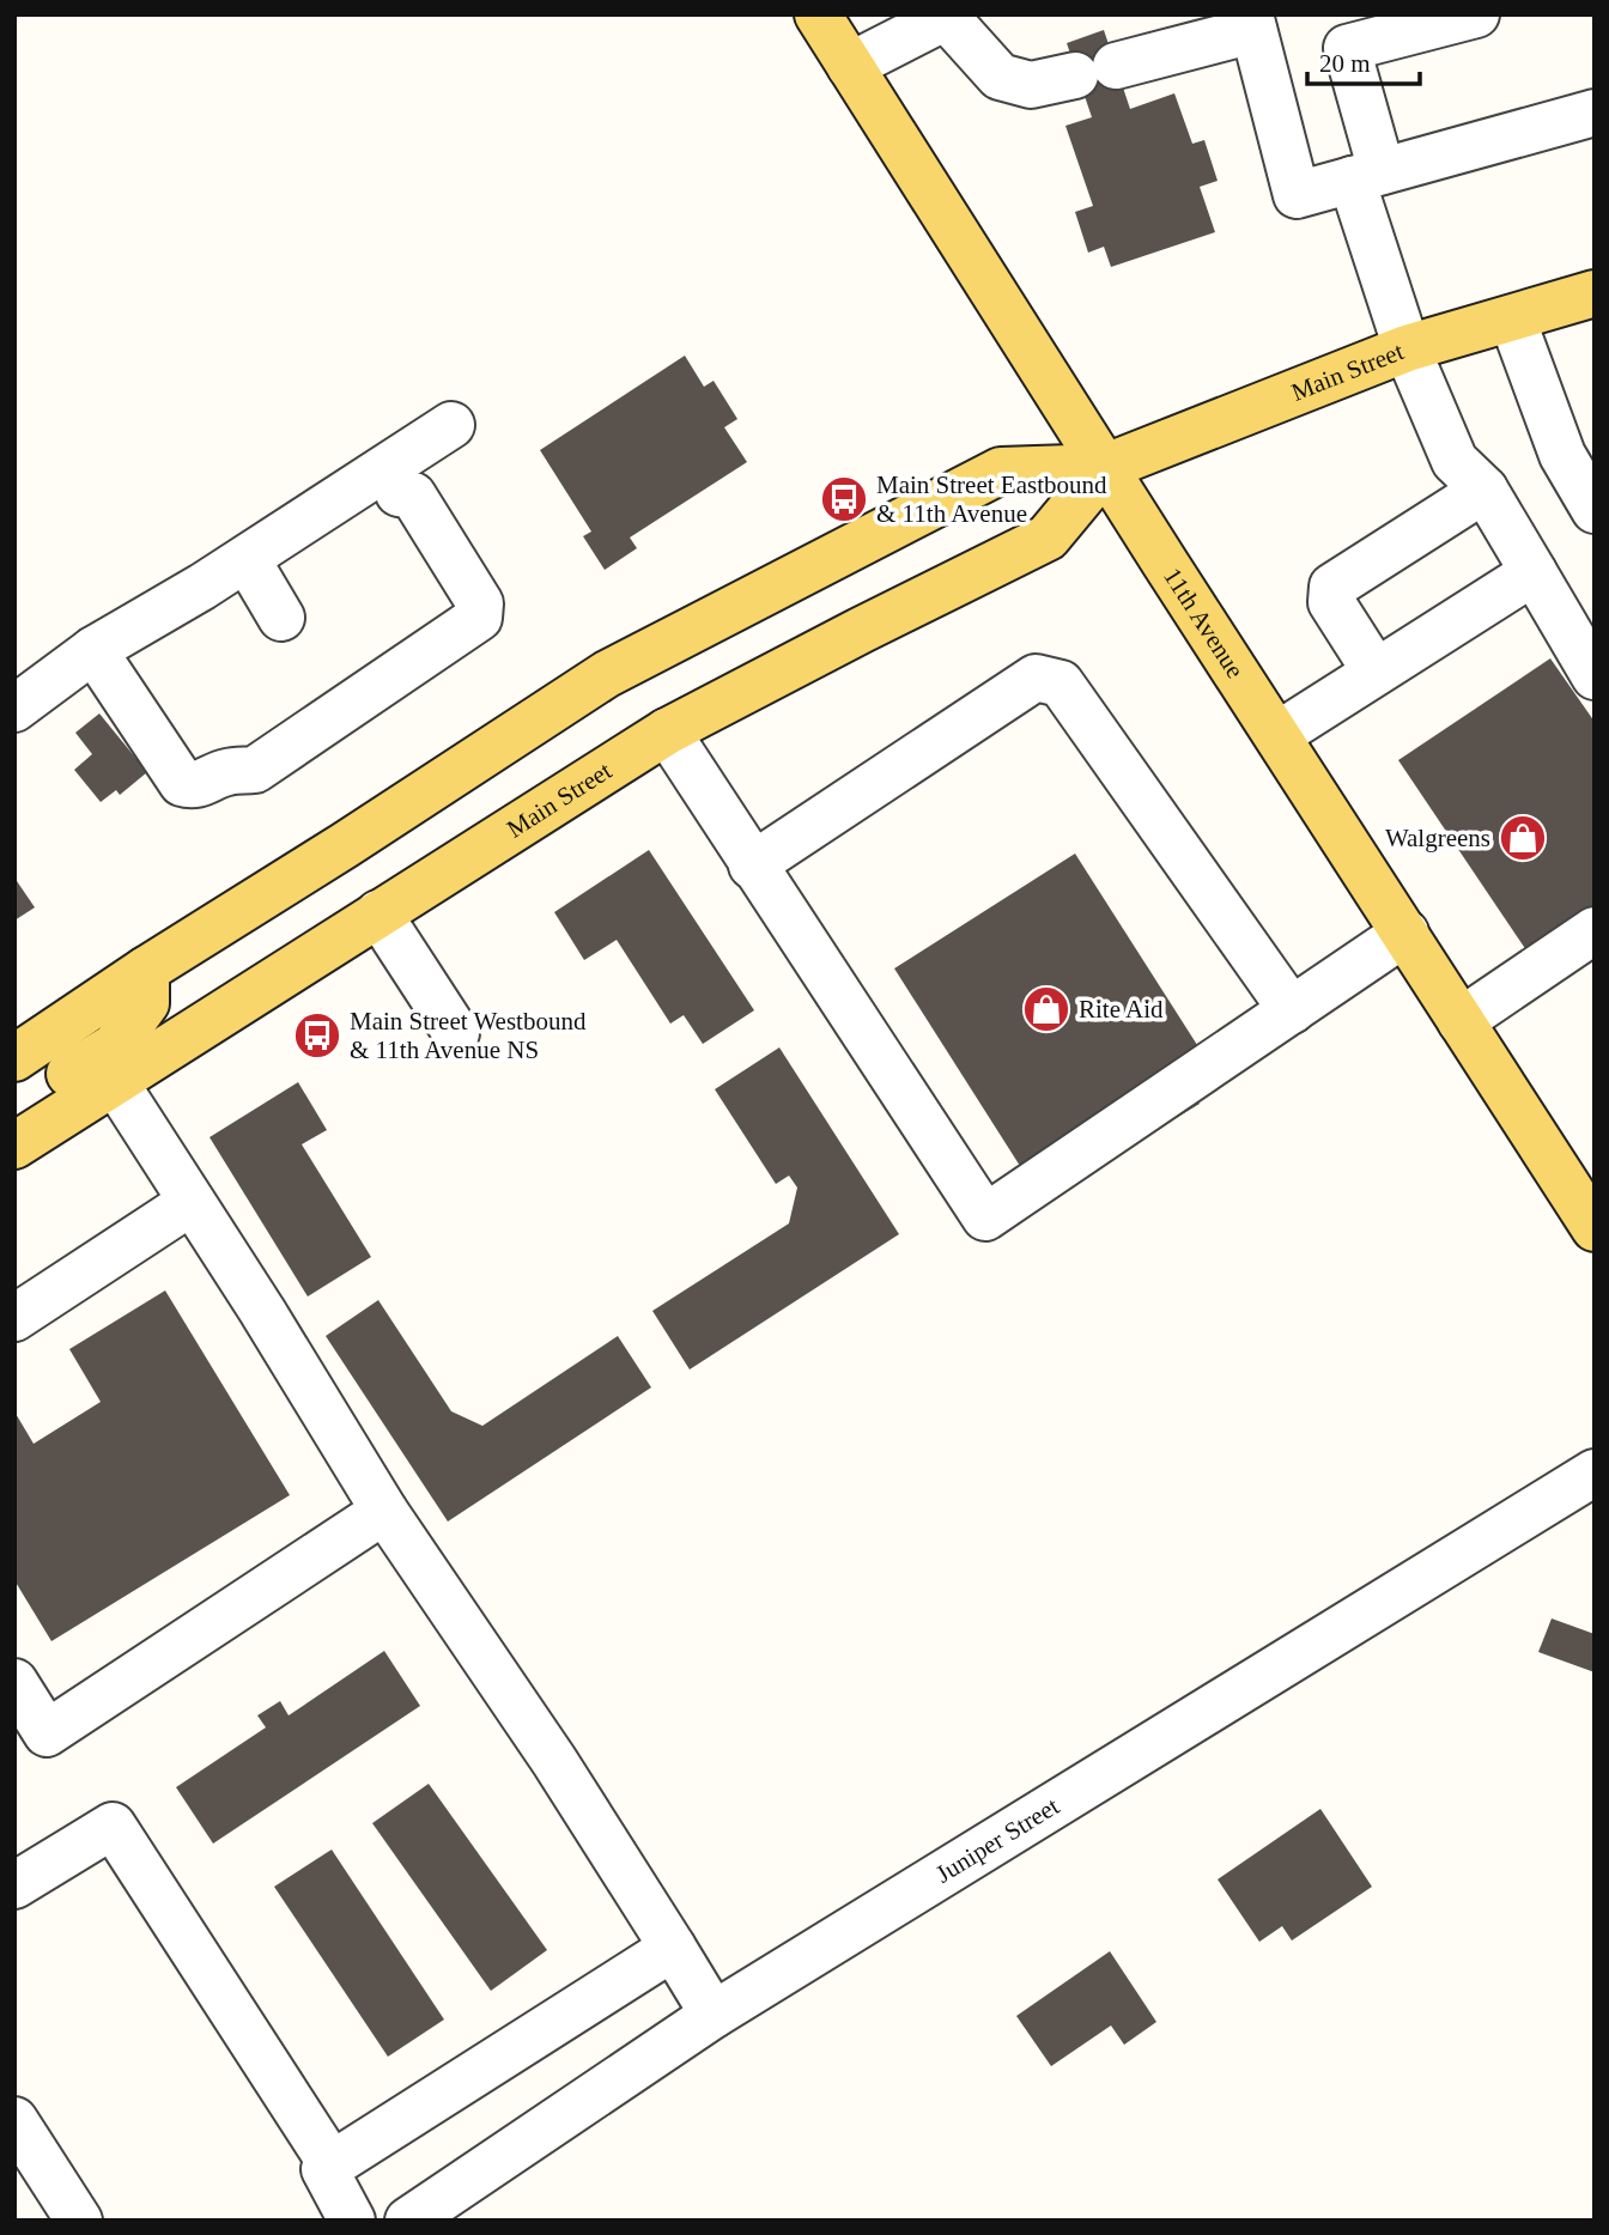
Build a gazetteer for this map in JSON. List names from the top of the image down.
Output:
{
  "streets": {
    "main road": ["Main Street", "11th Avenue"],
    "street": ["Juniper Street"]
  },
  "crossings": [
    ["Main Street", "11th Avenue"]
  ],
  "places": {
    "bus stop": ["Main Street Eastbound & 11th Avenue", "Main Street Westbound & 11th Avenue NS"],
    "shop": ["Walgreens", "Rite Aid"]
  },
  "scale_bar": "20 m"
}
